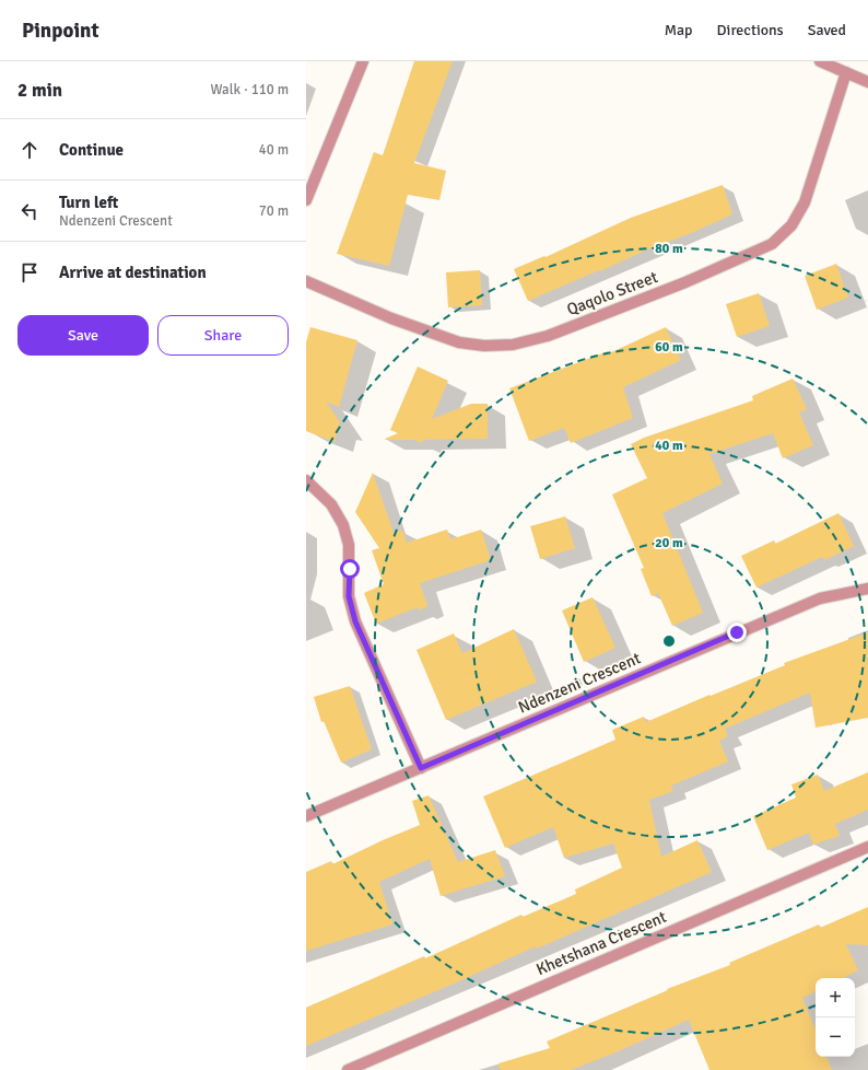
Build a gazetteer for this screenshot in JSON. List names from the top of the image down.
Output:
{
  "streets": {
    "street": ["Qaqolo Street", "Ndenzeni Crescent", "Khetshana Crescent"]
  },
  "page": {
    "header": "Pinpoint",
    "nav": ["Map", "Directions", "Saved"],
    "heading": ["2 min", "Walk · 110 m"],
    "list": [
      ["Continue", "40 m"],
      ["Turn left", "Ndenzeni Crescent", "70 m"],
      "Arrive at destination"
    ],
    "buttons": ["Save", "Share"],
    "map_buttons": ["+", "−"]
  },
  "rings": [
    "80 m",
    "60 m",
    "40 m",
    "20 m"
  ]
}
